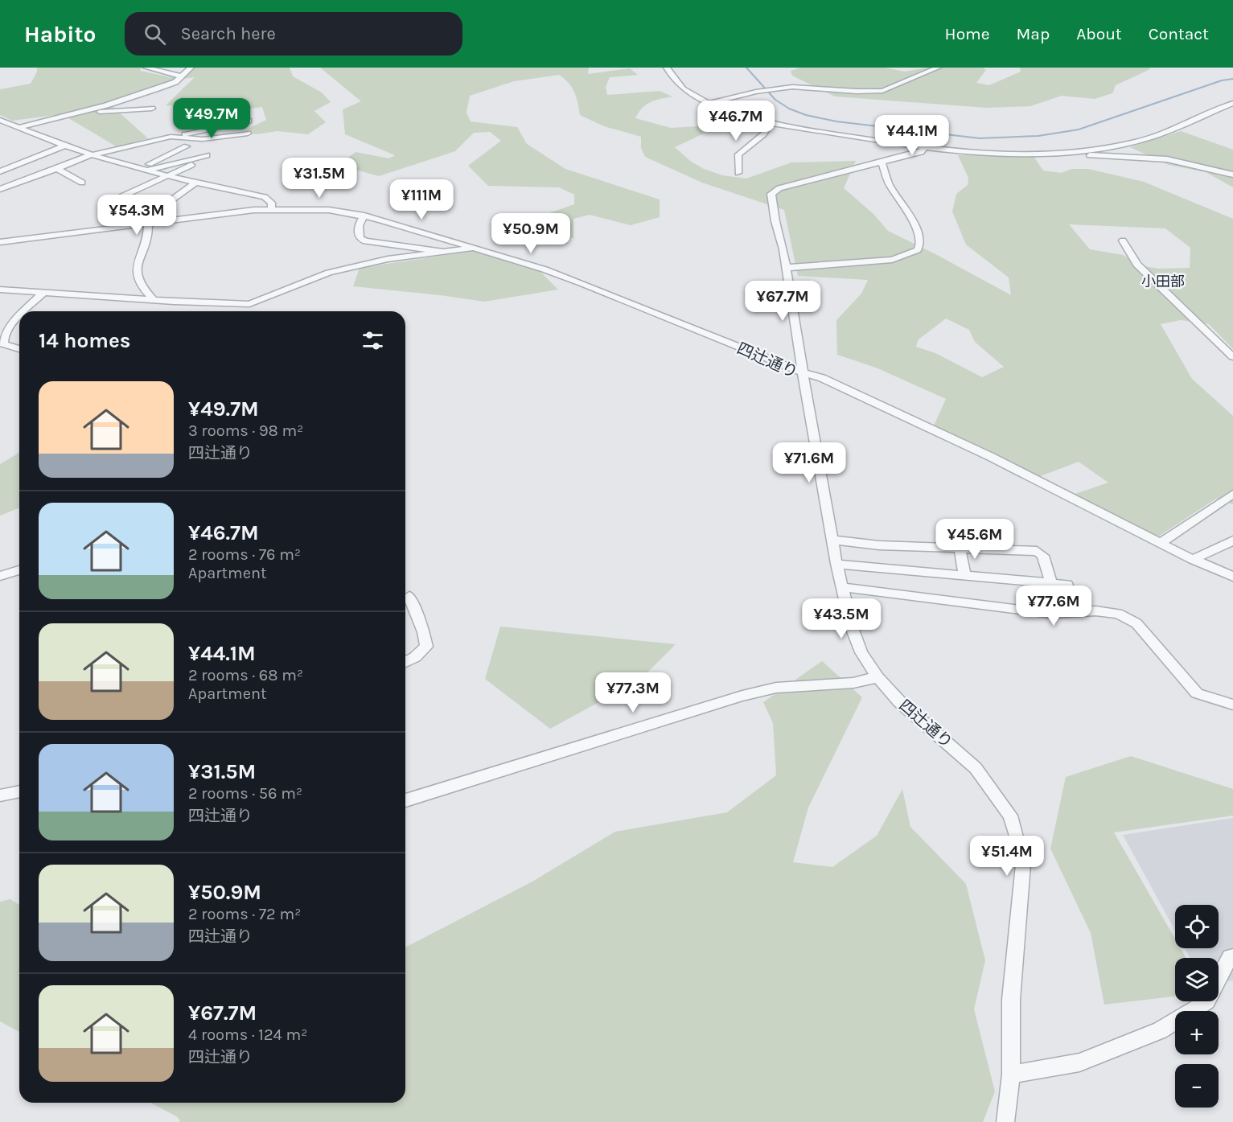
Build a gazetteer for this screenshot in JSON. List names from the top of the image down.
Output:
{
  "streets": {
    "street": ["四辻通り"]
  },
  "districts": ["小田部"],
  "page": {
    "header": "Habito",
    "search": "Search here",
    "nav": [
      "Home",
      "Map",
      "About",
      "Contact"
    ],
    "price": [
      "¥49.7M",
      "¥46.7M",
      "¥44.1M",
      "¥31.5M",
      "¥111M",
      "¥54.3M",
      "¥50.9M",
      "¥67.7M",
      "¥71.6M",
      "¥45.6M",
      "¥77.6M",
      "¥43.5M",
      "¥77.3M",
      "¥51.4M"
    ],
    "heading": "14 homes",
    "list": [
      {
        "name": "¥49.7M",
        "note": "3 rooms · 98 m² · 四辻通り"
      },
      {
        "name": "¥46.7M",
        "note": "2 rooms · 76 m² · Apartment"
      },
      {
        "name": "¥44.1M",
        "note": "2 rooms · 68 m² · Apartment"
      },
      {
        "name": "¥31.5M",
        "note": "2 rooms · 56 m² · 四辻通り"
      },
      {
        "name": "¥50.9M",
        "note": "2 rooms · 72 m² · 四辻通り"
      },
      {
        "name": "¥67.7M",
        "note": "4 rooms · 124 m² · 四辻通り"
      }
    ],
    "map_buttons": ["+", "−"]
  }
}
